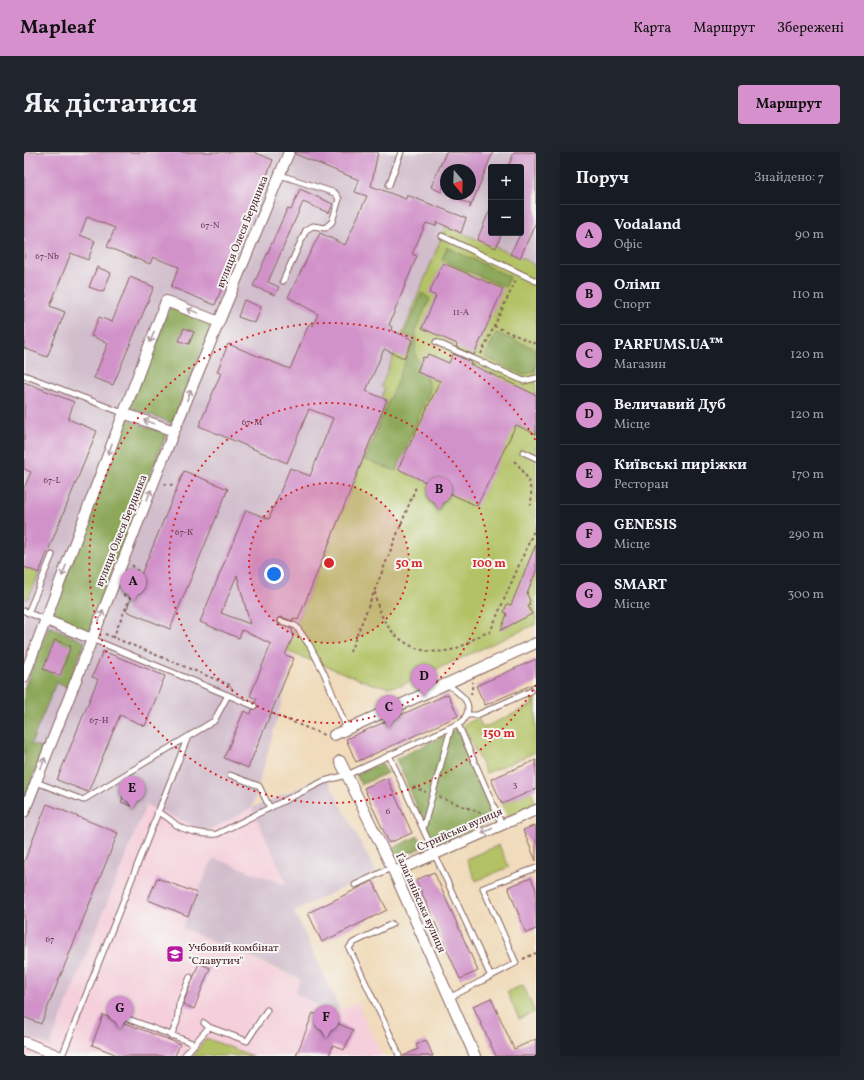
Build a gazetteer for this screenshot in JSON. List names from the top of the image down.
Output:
{
  "streets": {
    "street": ["вулиця Олеся Бердника", "Стрийська вулиця", "Ґалаґанівська вулиця"]
  },
  "crossings": [
    ["Стрийська вулиця", "Ґалаґанівська вулиця"]
  ],
  "one_way": ["Стрийська вулиця"],
  "places": {
    "school or university": ["Учбовий комбінат \"Славутич\""]
  },
  "house_numbers": [
    "67-N",
    "67-Nb",
    "11-А",
    "67-М",
    "67-L",
    "67-К",
    "67-Н",
    "3",
    "6",
    "67"
  ],
  "north": "bottom",
  "page": {
    "header": "Mapleaf",
    "nav": ["Карта", "Маршрут", "Збережені"],
    "title": "Як дістатися",
    "buttons": "Маршрут",
    "heading": ["Поруч", "Знайдено: 7"],
    "map_buttons": ["+", "−"],
    "list": [
      {
        "mark": "A",
        "name": "Vodaland",
        "note": "Офіс",
        "value": "90 m"
      },
      {
        "mark": "B",
        "name": "Олімп",
        "note": "Спорт",
        "value": "110 m"
      },
      {
        "mark": "C",
        "name": "PARFUMS.UA™",
        "note": "Магазин",
        "value": "120 m"
      },
      {
        "mark": "D",
        "name": "Величавий Дуб",
        "note": "Місце",
        "value": "120 m"
      },
      {
        "mark": "E",
        "name": "Київські пиріжки",
        "note": "Ресторан",
        "value": "170 m"
      },
      {
        "mark": "F",
        "name": "GENESIS",
        "note": "Місце",
        "value": "290 m"
      },
      {
        "mark": "G",
        "name": "SMART",
        "note": "Місце",
        "value": "300 m"
      }
    ],
    "pins": [
      "B",
      "A",
      "D",
      "C",
      "E",
      "G",
      "F"
    ]
  },
  "rings": ["50 m", "100 m", "150 m"]
}
